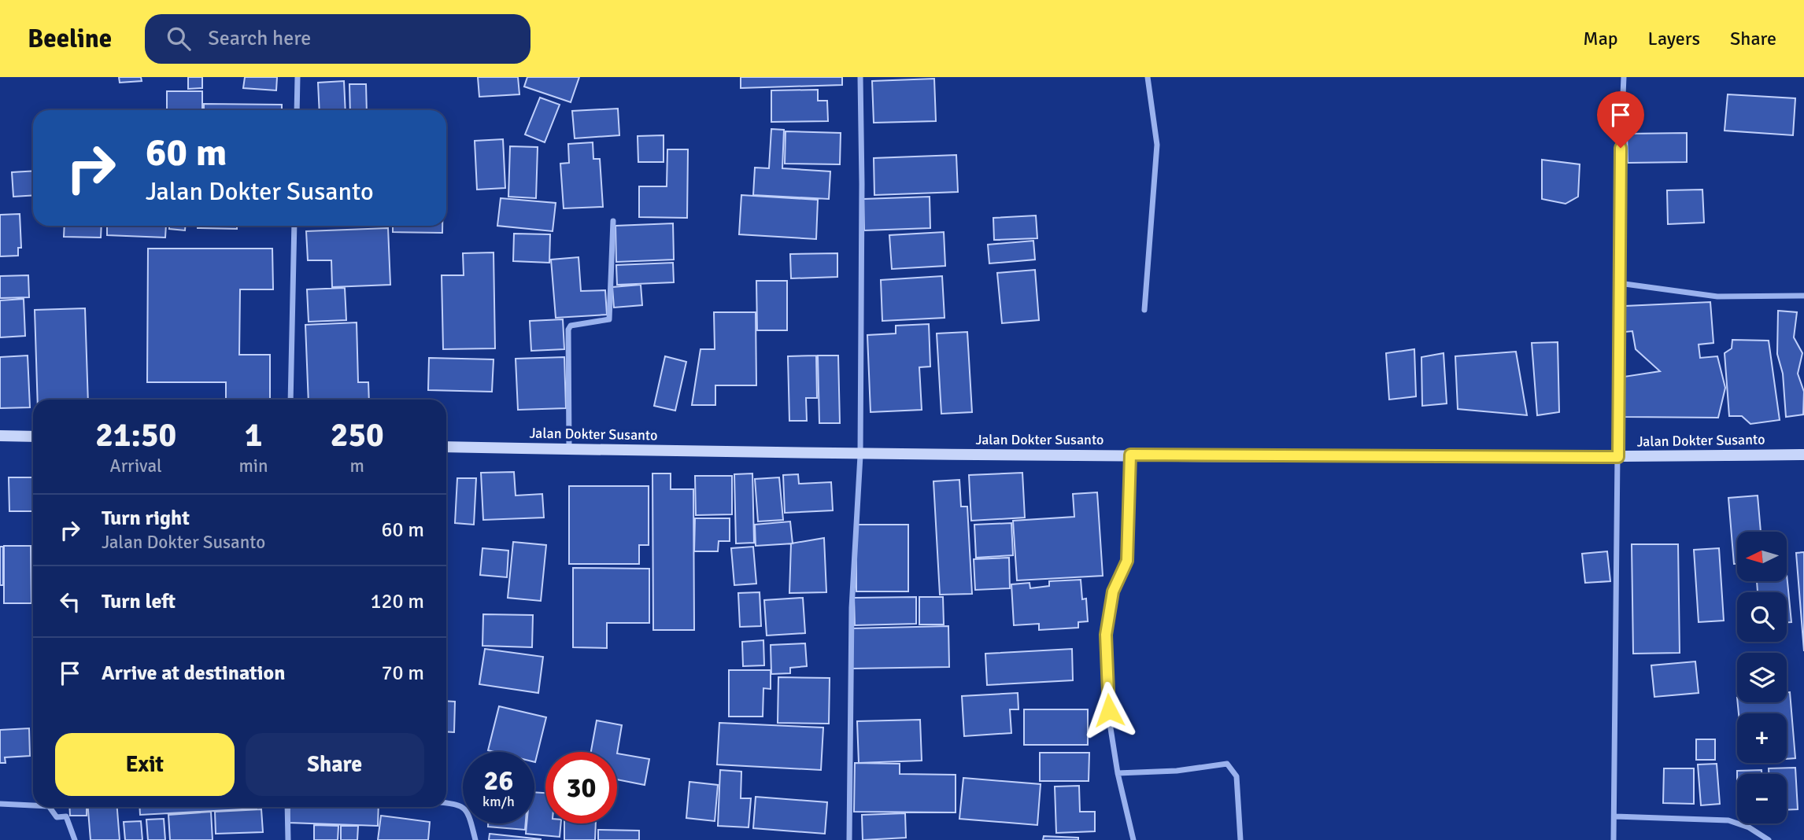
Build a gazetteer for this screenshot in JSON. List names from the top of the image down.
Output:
{
  "streets": {
    "main road": ["Jalan Dokter Susanto"]
  },
  "north": "left",
  "page": {
    "header": "Beeline",
    "search": "Search here",
    "nav": ["Map", "Layers", "Share"],
    "turn": ["60 m", "Jalan Dokter Susanto"],
    "eta": [
      "21:50",
      "Arrival",
      "1",
      "min",
      "250",
      "m"
    ],
    "list": [
      {
        "name": "Turn right",
        "note": "Jalan Dokter Susanto",
        "value": "60 m"
      },
      {
        "name": "Turn left",
        "value": "120 m"
      },
      {
        "name": "Arrive at destination",
        "value": "70 m"
      }
    ],
    "map_buttons": ["+", "−"],
    "buttons": ["Exit", "Share"],
    "speed": "26 km/h",
    "limit": "30"
  }
}
